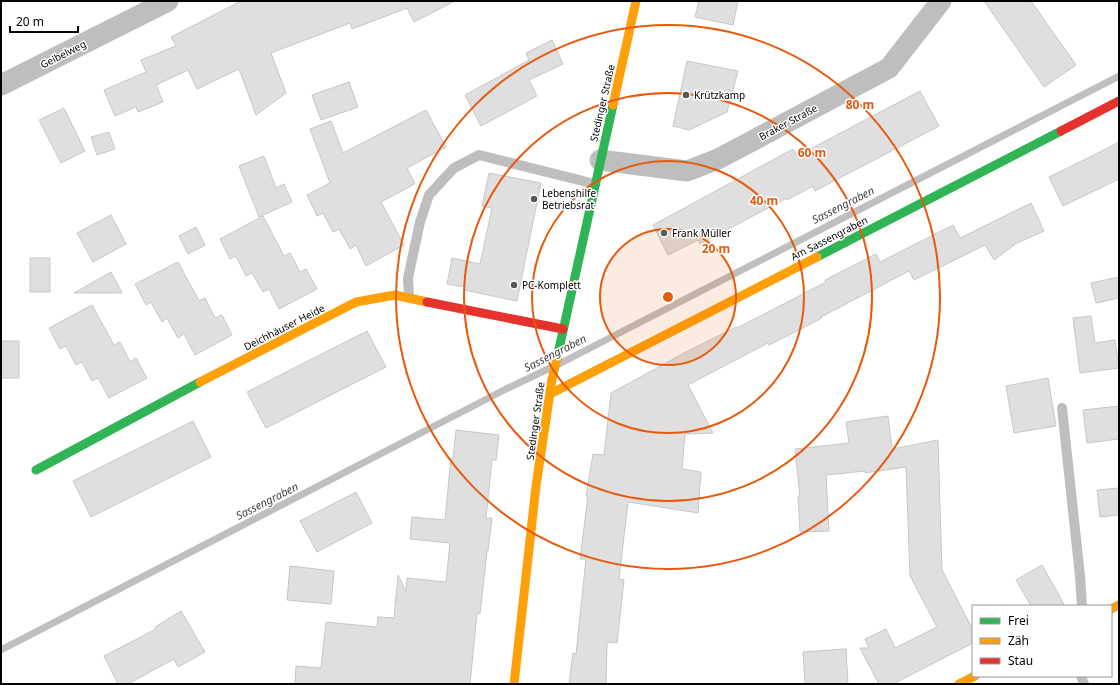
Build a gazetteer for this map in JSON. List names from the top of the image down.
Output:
{
  "streets": {
    "street": [
      "Geibelweg",
      "Stedinger Straße",
      "Braker Straße",
      "Am Sassengraben",
      "Deichhäuser Heide"
    ]
  },
  "crossings": [
    ["Stedinger Straße", "Braker Straße"],
    ["Stedinger Straße", "Am Sassengraben"],
    ["Stedinger Straße", "Deichhäuser Heide"]
  ],
  "water": ["Sassengraben"],
  "places": [
    "Krützkamp",
    "Lebenshilfe Betriebsrat",
    "Frank Müller",
    "PC-Komplett"
  ],
  "legend": ["Frei", "Zäh", "Stau"],
  "scale_bar": "20 m",
  "rings": [
    "80 m",
    "60 m",
    "40 m",
    "20 m"
  ]
}
